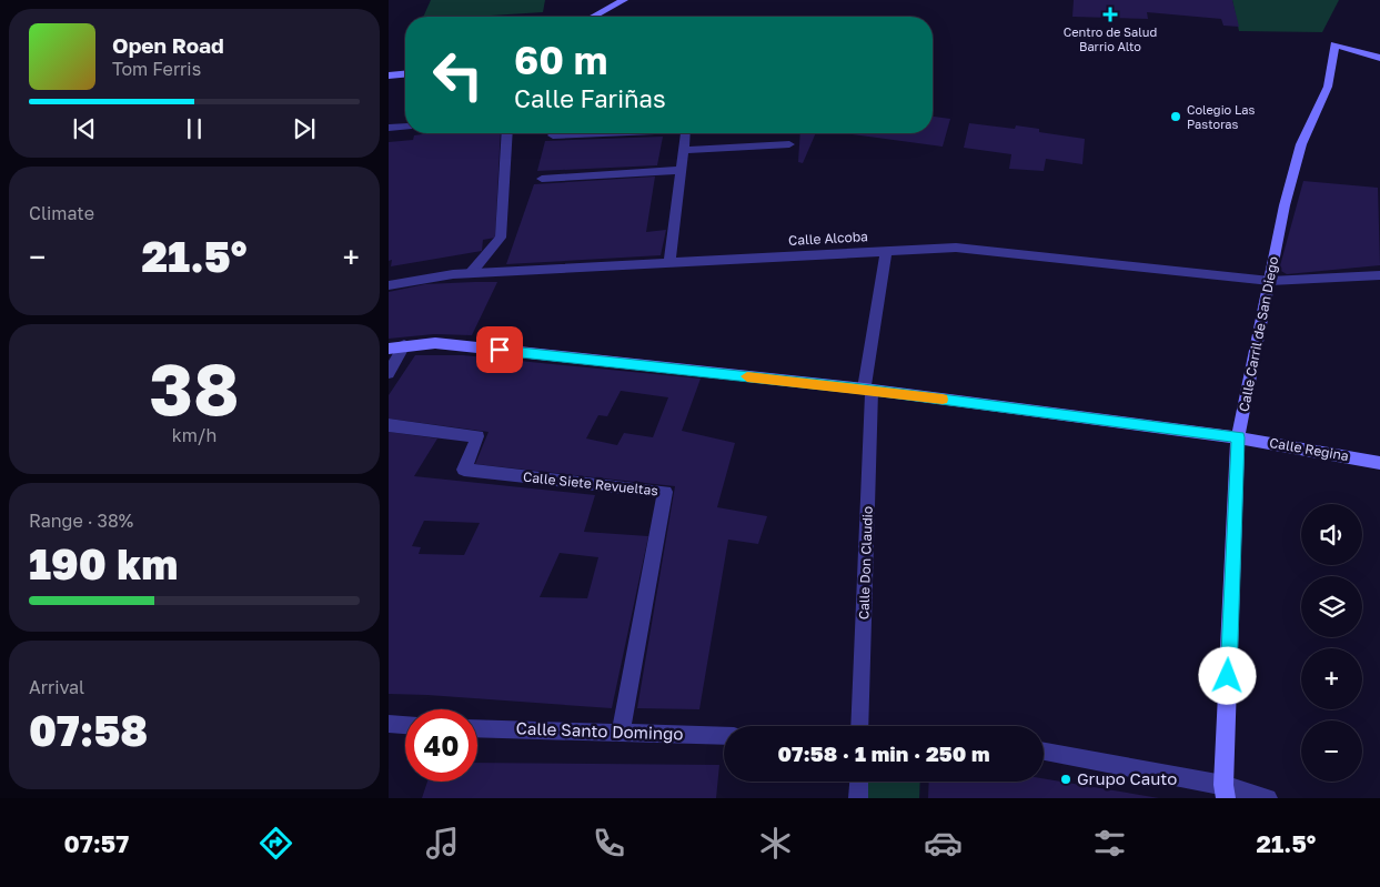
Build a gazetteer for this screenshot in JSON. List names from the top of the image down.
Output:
{
  "streets": {
    "street": [
      "Calle Alcoba",
      "Calle Carril de San Diego",
      "Calle Regina",
      "Calle Siete Revueltas",
      "Calle Don Claudio",
      "Calle Santo Domingo"
    ]
  },
  "crossings": [
    ["Calle Alcoba", "Calle Carril de San Diego"],
    ["Calle Alcoba", "Calle Don Claudio"],
    ["Calle Carril de San Diego", "Calle Regina"],
    ["Calle Regina", "Calle Don Claudio"],
    ["Calle Siete Revueltas", "Calle Santo Domingo"]
  ],
  "places": {
    "health": ["Centro de Salud Barrio Alto"],
    "other": ["Colegio Las Pastoras", "Grupo Cauto"]
  },
  "page": {
    "turn": ["60 m", "Calle Fariñas"],
    "song": ["Open Road", "Tom Ferris"],
    "tile": [
      "Climate",
      ["38", "km/h"],
      ["Range · 38%", "190 km"],
      ["Arrival", "07:58"]
    ],
    "heat": ["−", "21.5°", "+"],
    "map_buttons": ["+", "−"],
    "limit": "40",
    "trip": "07:58 · 1 min · 250 m",
    "tabs": ["07:57", "21.5°"]
  }
}
